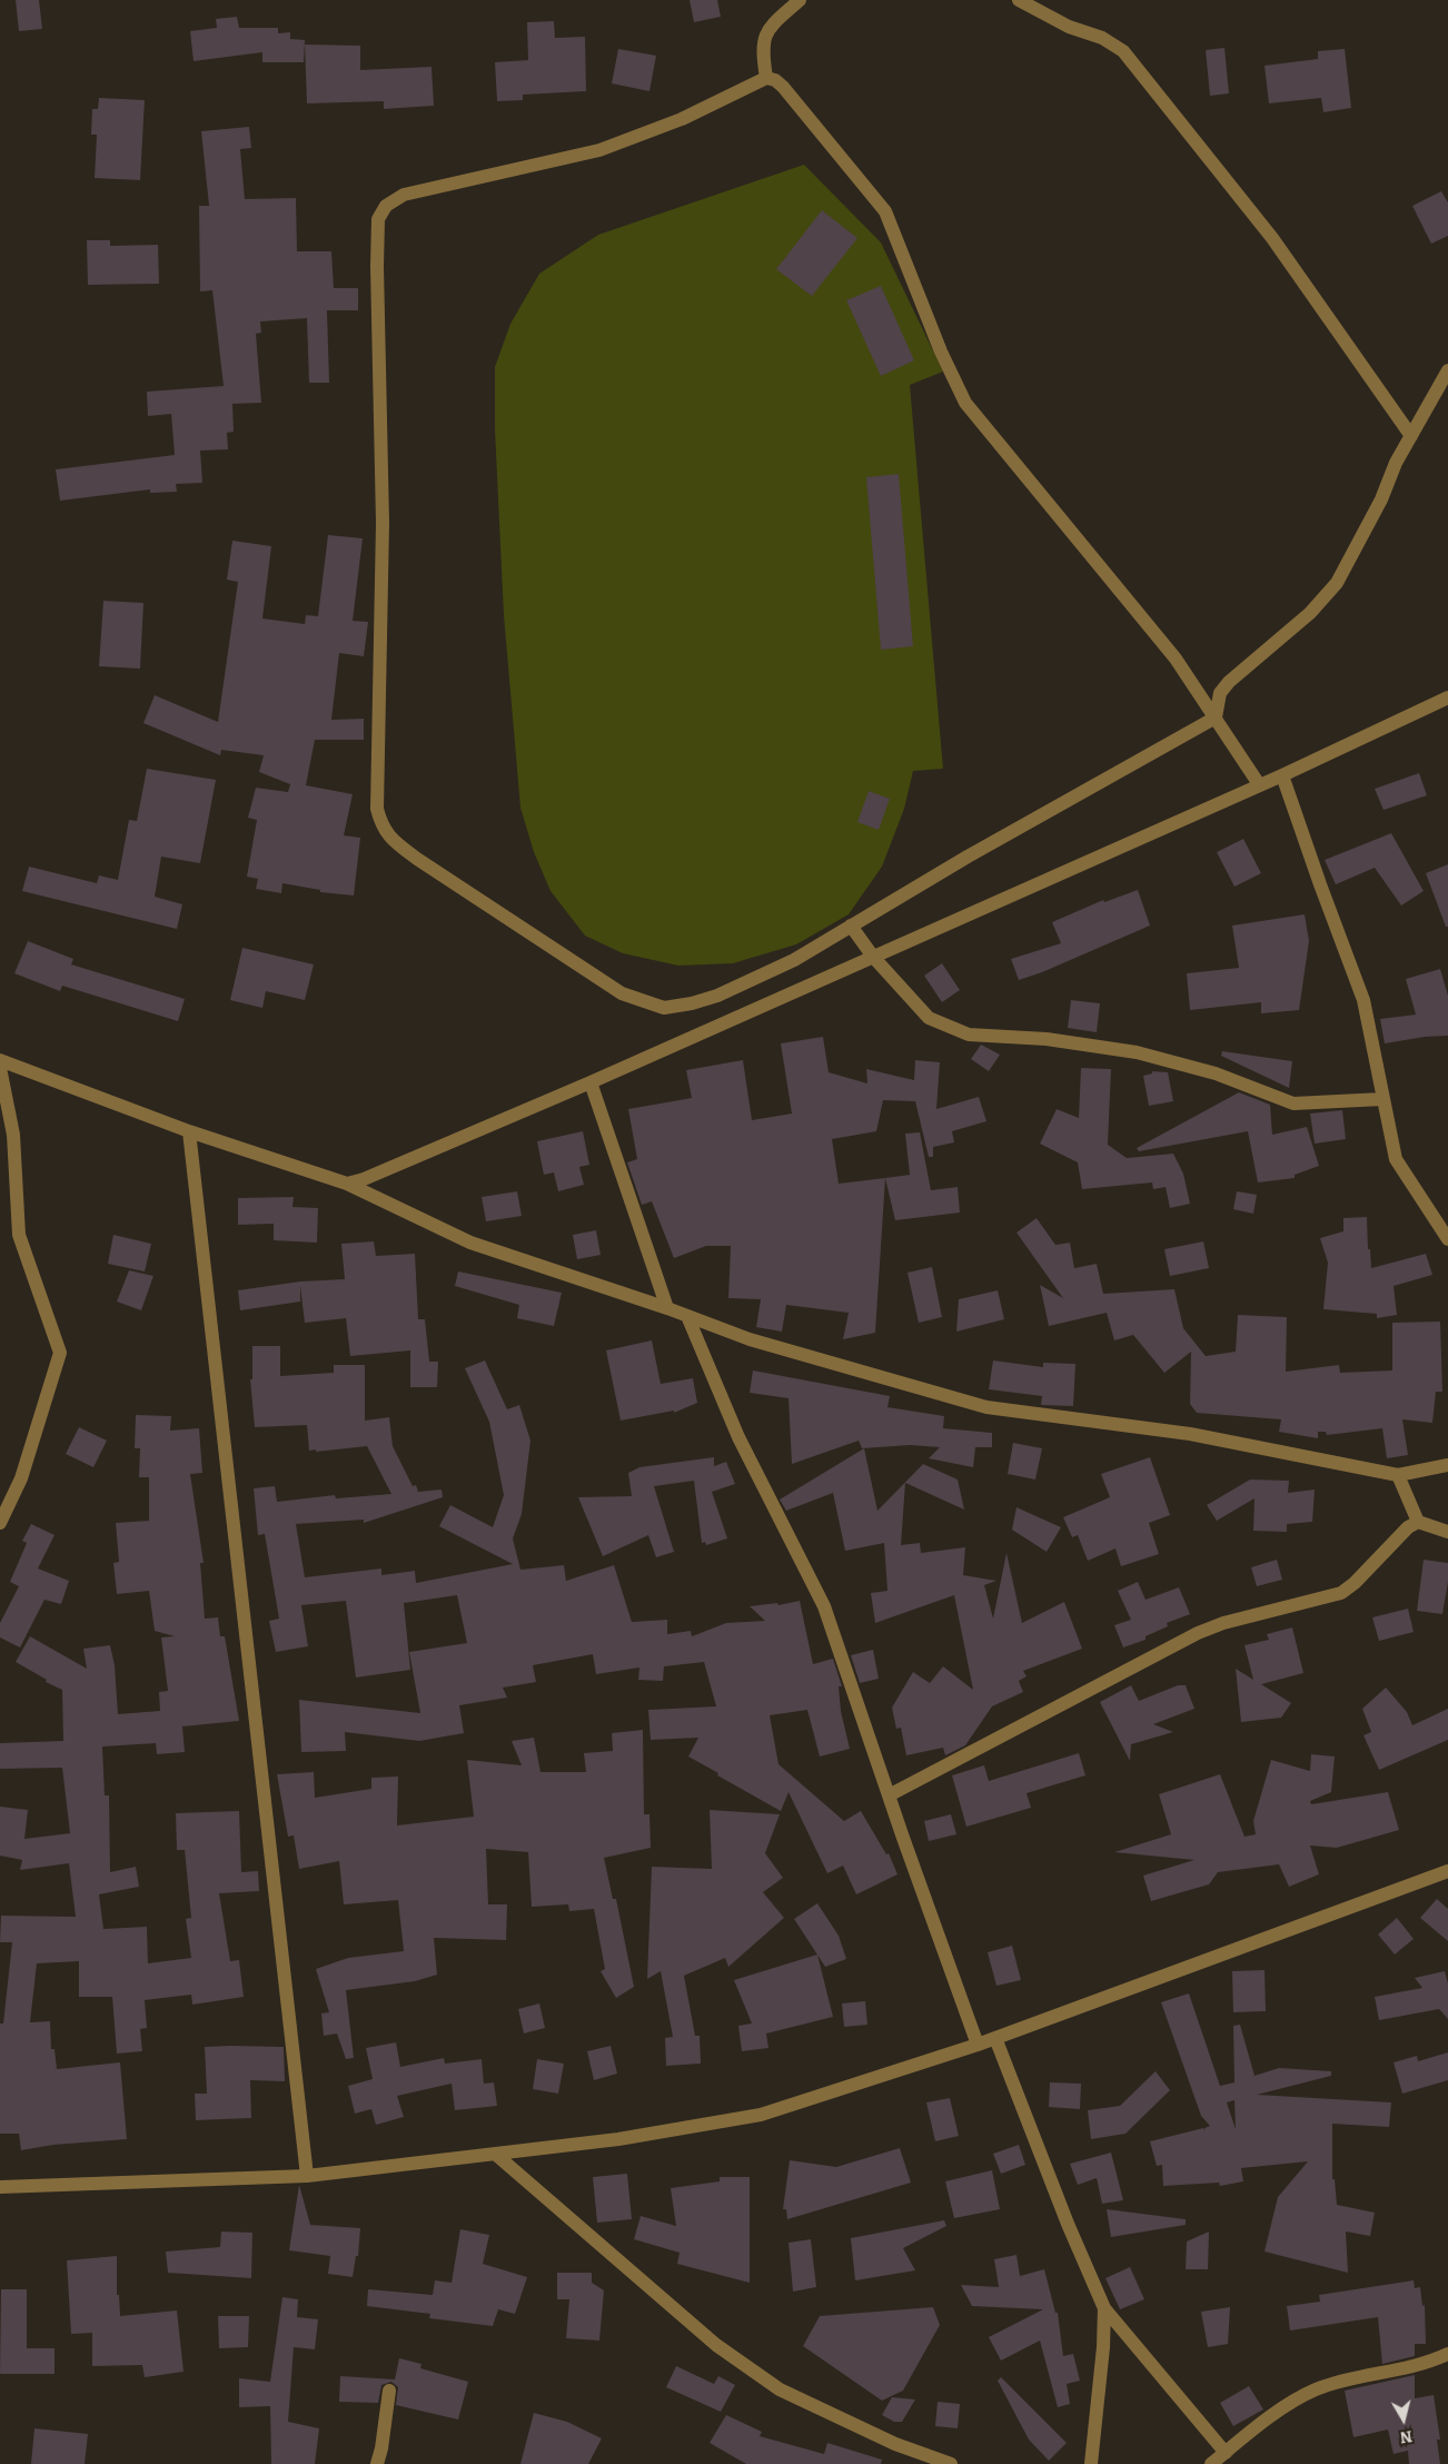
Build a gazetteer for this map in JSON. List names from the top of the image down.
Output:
{
  "north": "bottom"
}
